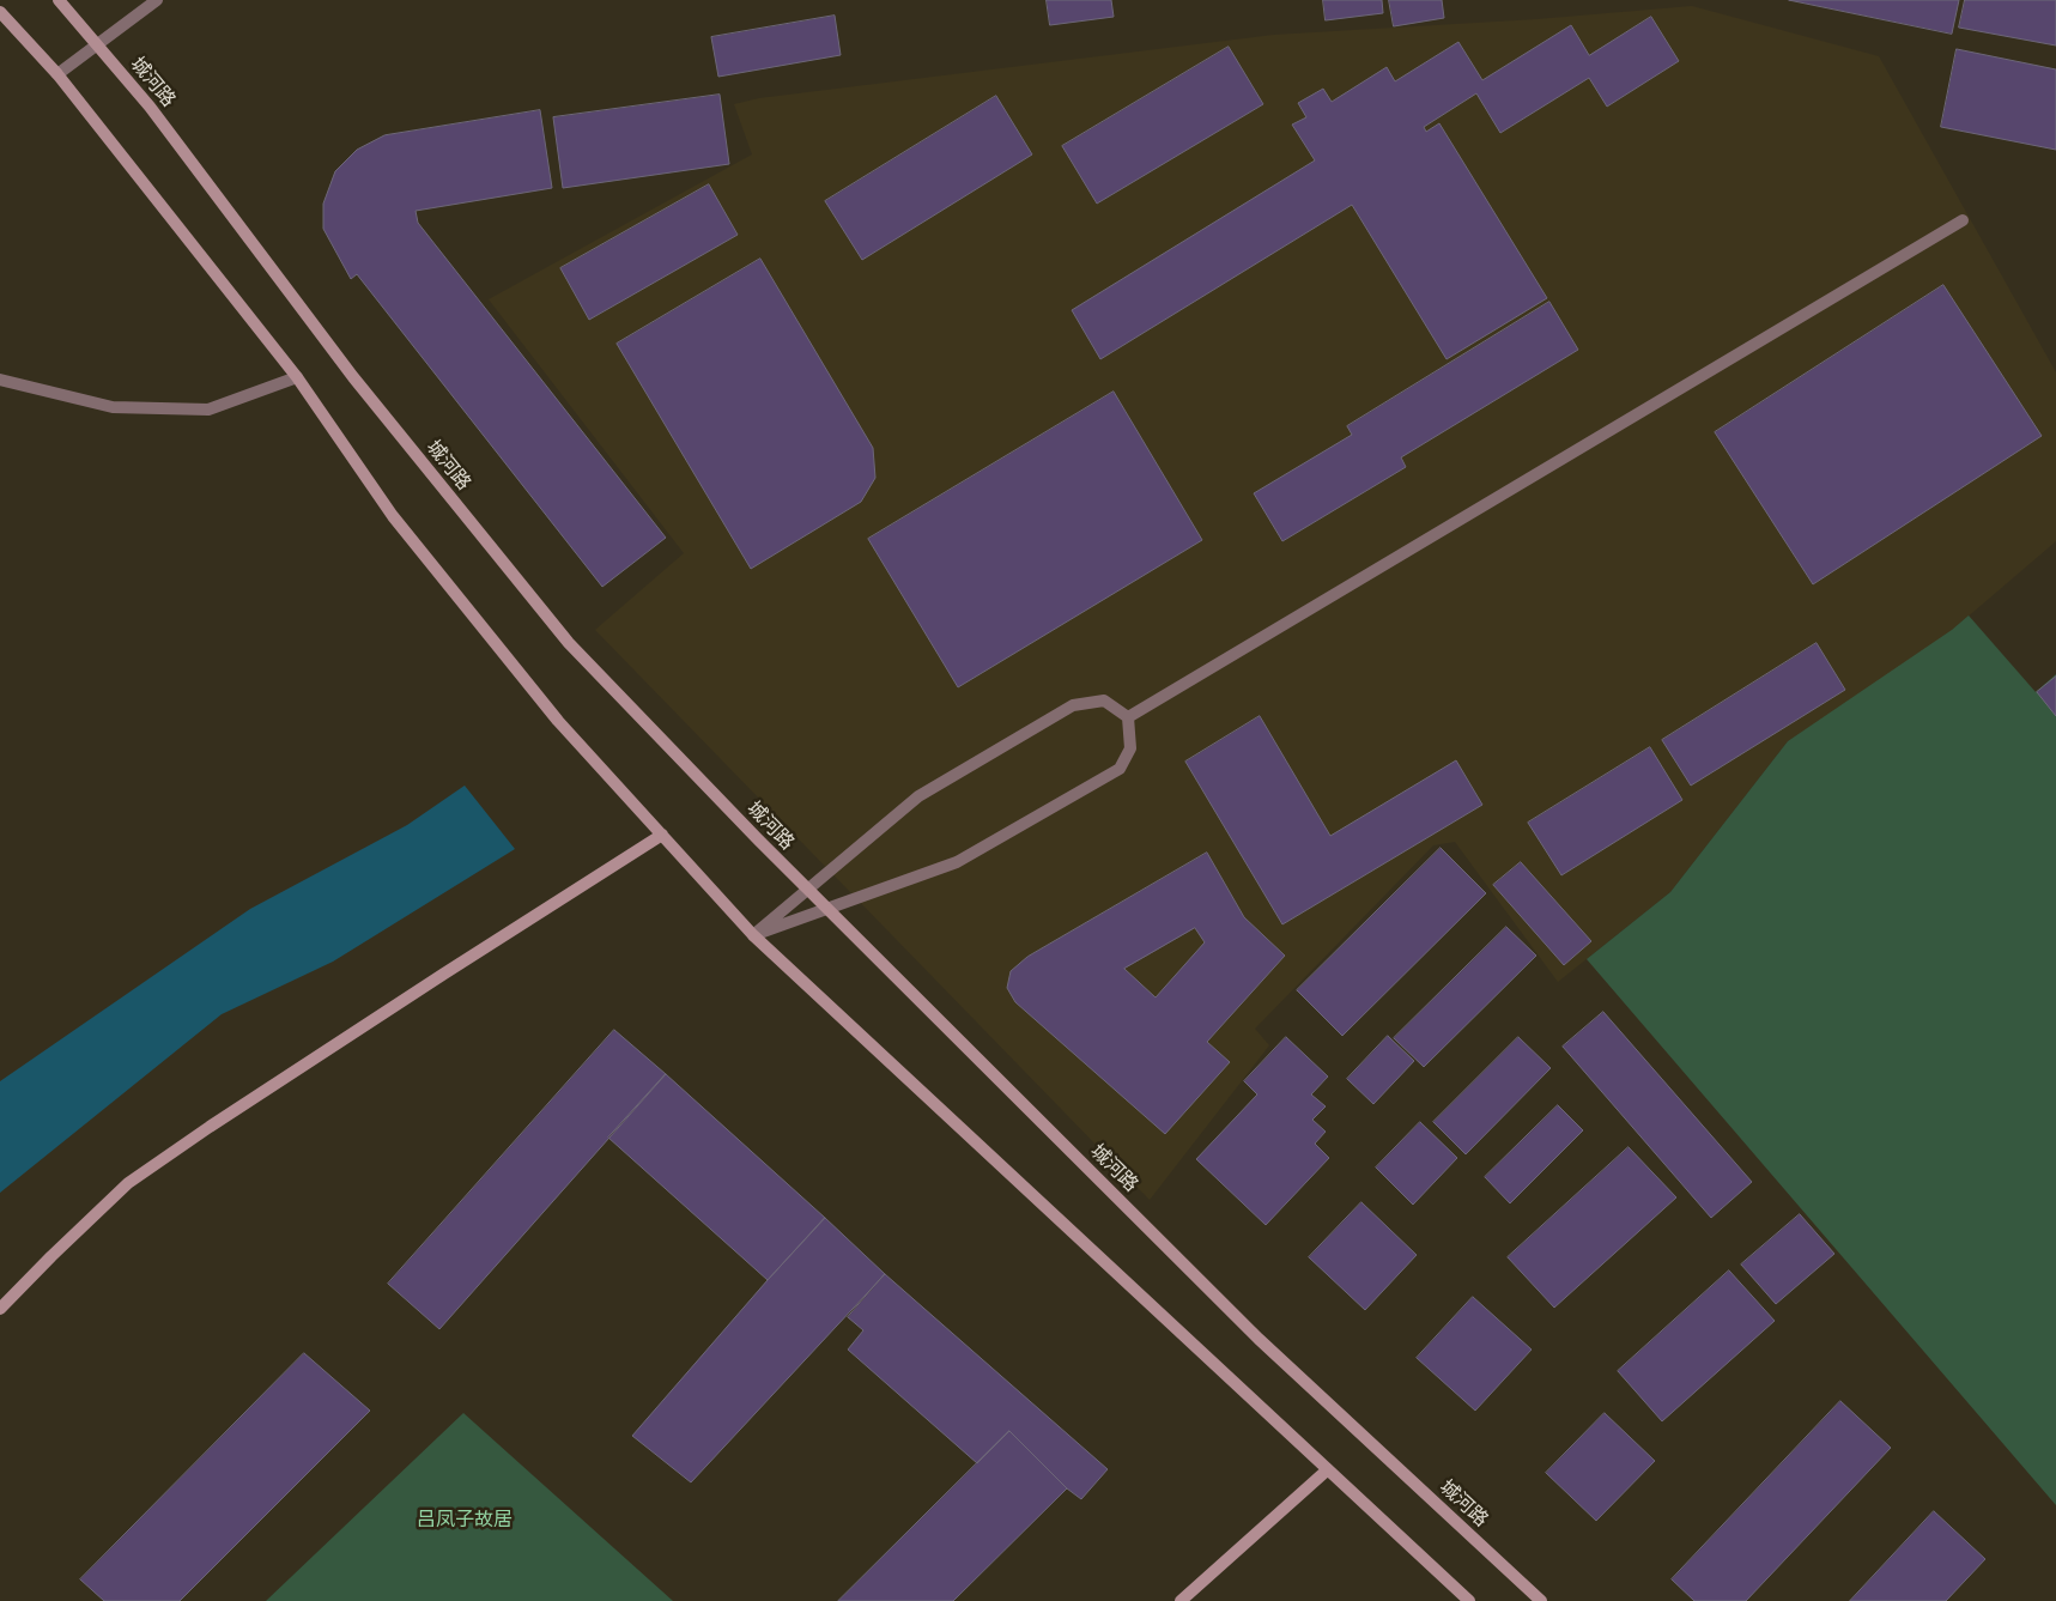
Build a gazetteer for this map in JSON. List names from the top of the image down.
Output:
{
  "streets": {
    "main road": ["城河路"]
  },
  "parks": ["吕凤子故居"]
}
